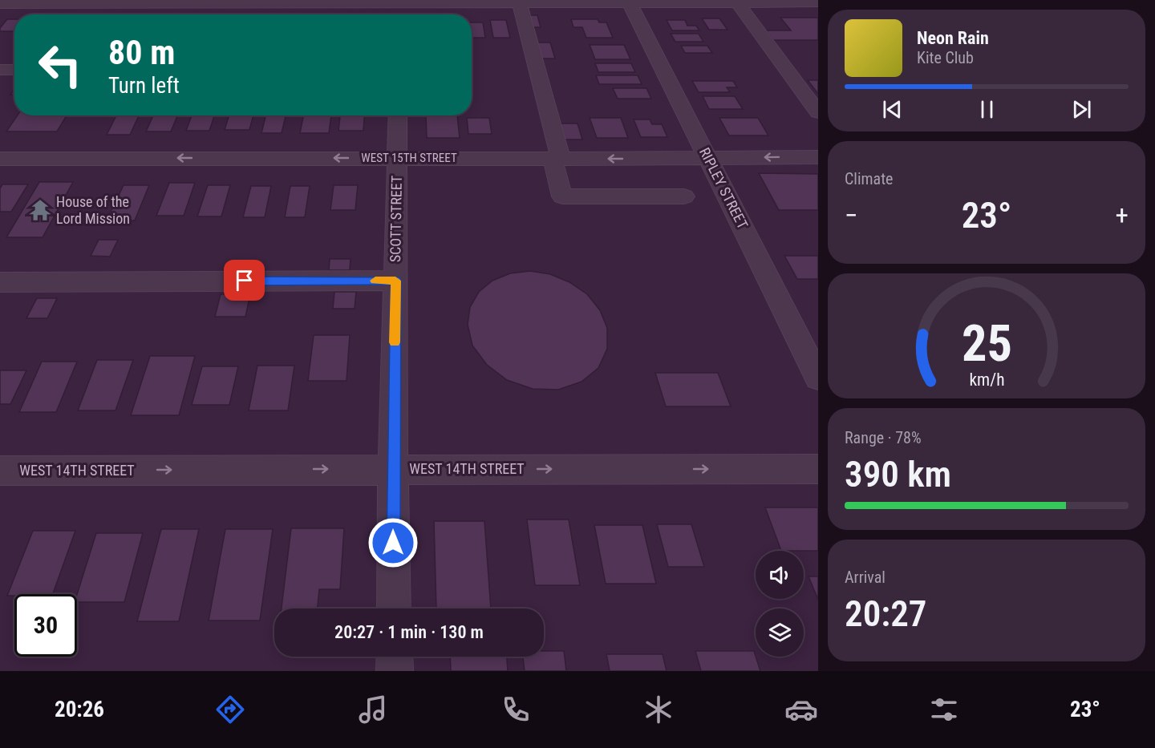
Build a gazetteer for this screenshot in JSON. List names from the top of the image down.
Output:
{
  "streets": {
    "street": [
      "WEST 15TH STREET",
      "RIPLEY STREET",
      "SCOTT STREET",
      "WEST 14TH STREET"
    ]
  },
  "crossings": [
    ["WEST 15TH STREET", "RIPLEY STREET"],
    ["WEST 15TH STREET", "SCOTT STREET"],
    ["SCOTT STREET", "WEST 14TH STREET"]
  ],
  "places": {
    "temple": ["House of the Lord Mission"]
  },
  "page": {
    "turn": ["80 m", "Turn left"],
    "song": ["Neon Rain", "Kite Club"],
    "tile": [
      "Climate",
      ["Range · 78%", "390 km"],
      ["Arrival", "20:27"]
    ],
    "heat": ["−", "23°", "+"],
    "limit": "30",
    "trip": "20:27 · 1 min · 130 m",
    "tabs": ["20:26", "23°"],
    "gauge": ["25", "km/h"]
  }
}
